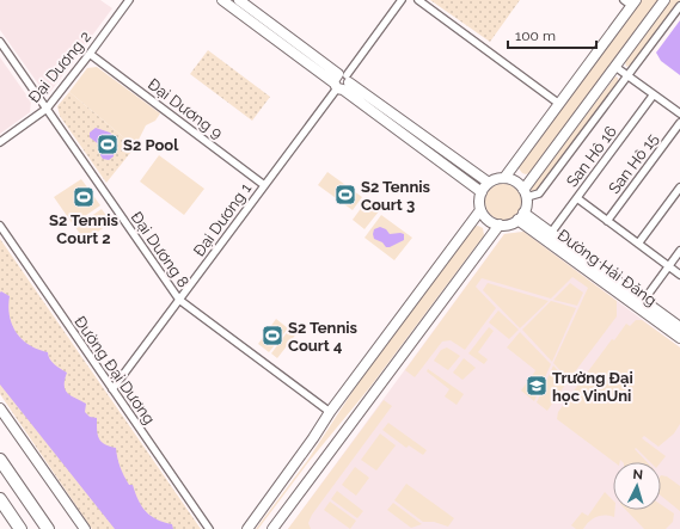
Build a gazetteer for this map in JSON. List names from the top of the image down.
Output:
{
  "streets": {
    "main road": ["Đường Hải Đăng"],
    "street": [
      "Đại Dương 2",
      "Đại Dương 9",
      "San Hô 16",
      "San Hô 15",
      "Đại Dương 1",
      "Đại Dương 8",
      "Đường Đại Dương"
    ]
  },
  "crossings": [
    ["Đại Dương 2", "Đại Dương 9"],
    ["Đại Dương 2", "Đại Dương 8"],
    ["Đại Dương 9", "Đại Dương 1"],
    ["San Hô 16", "Đường Hải Đăng"],
    ["Đại Dương 1", "Đại Dương 8"],
    ["Đại Dương 1", "Đường Đại Dương"]
  ],
  "places": {
    "sports": [
      "S2 Pool",
      "S2 Tennis Court 3",
      "S2 Tennis Court 2",
      "S2 Tennis Court 4"
    ],
    "school or university": ["Trường Đại học VinUni"]
  },
  "scale_bar": "100 m",
  "north": "top"
}
